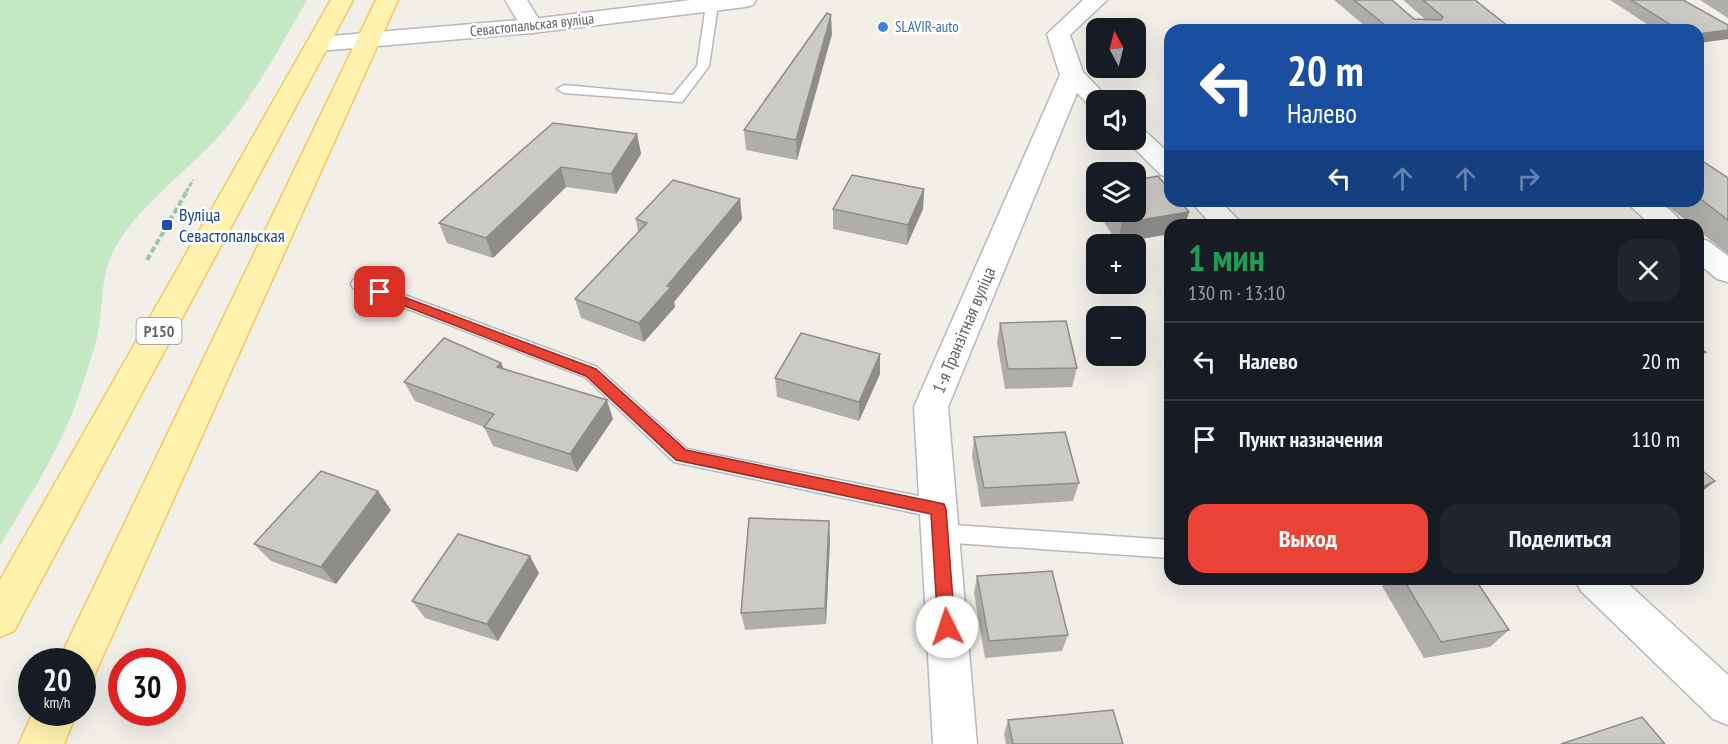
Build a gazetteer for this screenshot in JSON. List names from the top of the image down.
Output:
{
  "streets": {
    "main road": ["Р150"],
    "street": ["Севастопальская вуліца", "1-я Транзітная вуліца"]
  },
  "crossings": [
    ["Севастопальская вуліца", "Р150"]
  ],
  "places": {
    "other": ["SLAVIR-auto"],
    "transit": ["Вуліца Севастопальская"]
  },
  "north": "top",
  "page": {
    "map_buttons": ["+", "−"],
    "turn": ["20 m", "Налево"],
    "heading": ["1 мин", "130 m · 13:10"],
    "list": [
      {
        "name": "Налево",
        "value": "20 m"
      },
      {
        "name": "Пункт назначения",
        "value": "110 m"
      }
    ],
    "buttons": ["Выход", "Поделиться"],
    "speed": "20 km/h",
    "limit": "30"
  }
}
